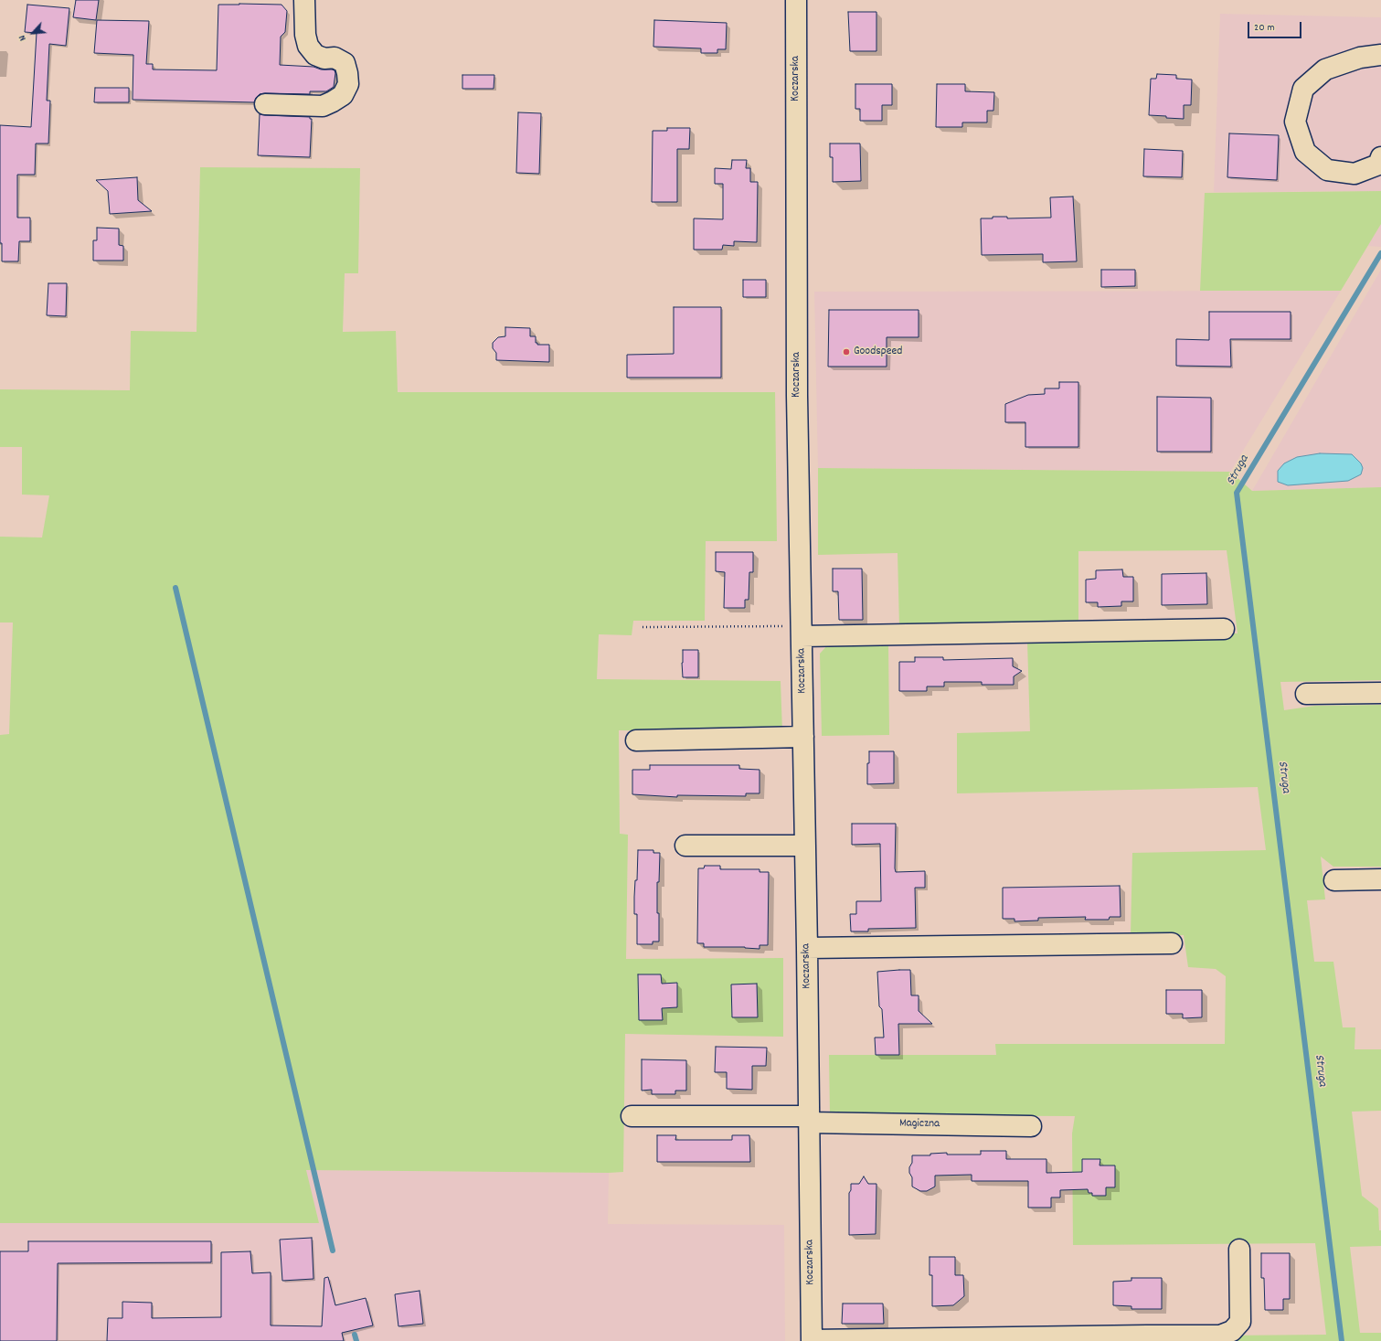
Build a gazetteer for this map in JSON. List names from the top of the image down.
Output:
{
  "streets": {
    "street": ["Koczarska", "Magiczna"]
  },
  "crossings": [
    ["Koczarska", "Magiczna"]
  ],
  "water": ["Struga"],
  "places": ["Goodspeed"],
  "scale_bar": "20 m",
  "north": "bottom left"
}
